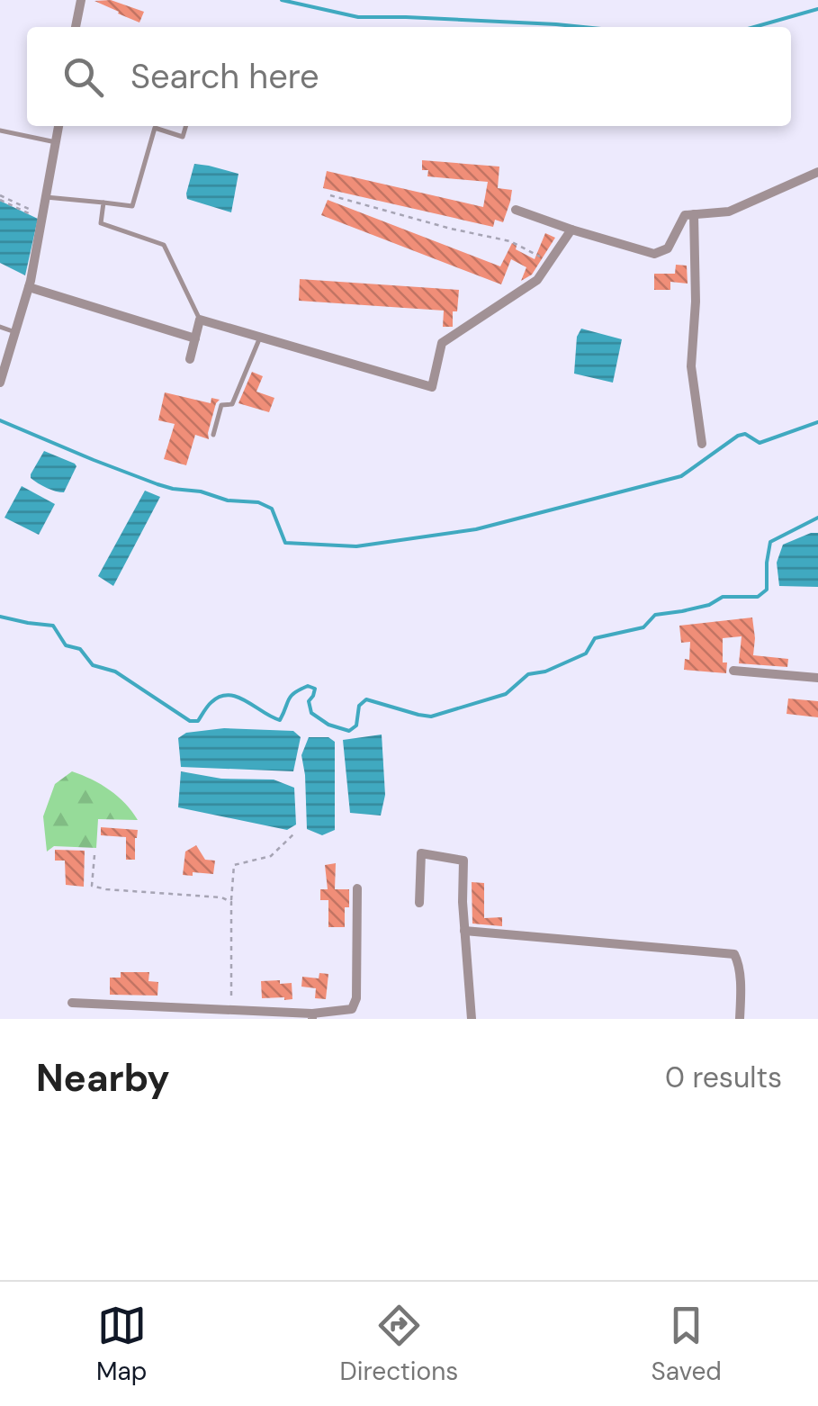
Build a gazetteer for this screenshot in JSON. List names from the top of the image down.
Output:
{
  "page": {
    "search": "Search here",
    "heading": ["Nearby", "0 results"],
    "nav": ["Map", "Directions", "Saved"]
  }
}
